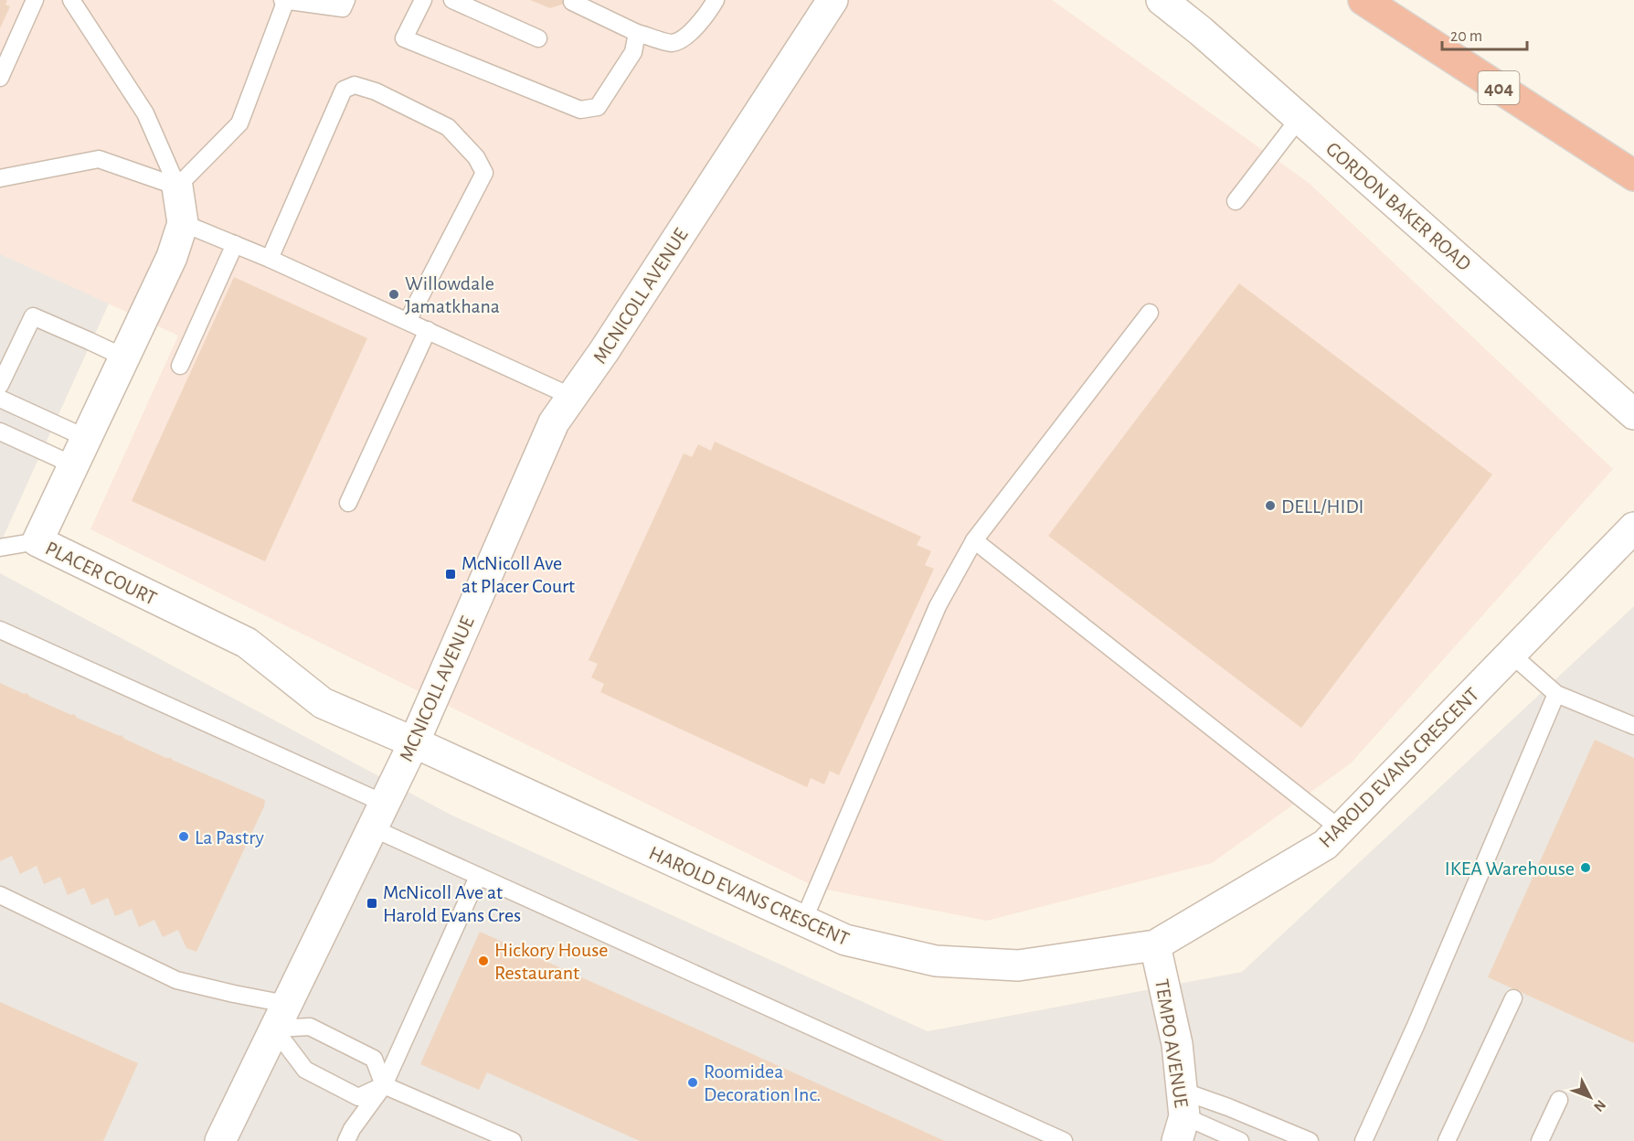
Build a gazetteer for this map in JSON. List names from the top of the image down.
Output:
{
  "streets": {
    "highway": ["404"],
    "street": [
      "GORDON BAKER ROAD",
      "MCNICOLL AVENUE",
      "PLACER COURT",
      "HAROLD EVANS CRESCENT",
      "TEMPO AVENUE"
    ]
  },
  "crossings": [
    ["MCNICOLL AVENUE", "PLACER COURT"],
    ["MCNICOLL AVENUE", "HAROLD EVANS CRESCENT"],
    ["PLACER COURT", "HAROLD EVANS CRESCENT"],
    ["HAROLD EVANS CRESCENT", "TEMPO AVENUE"]
  ],
  "places": {
    "other": [
      "Willowdale Jamatkhana",
      "DELL/HIDI",
      "La Pastry",
      "IKEA Warehouse",
      "Hickory House Restaurant",
      "Roomidea Decoration Inc."
    ],
    "transit": ["McNicoll Ave at Placer Court", "McNicoll Ave at Harold Evans Cres"]
  },
  "scale_bar": "20 m",
  "north": "bottom right"
}
